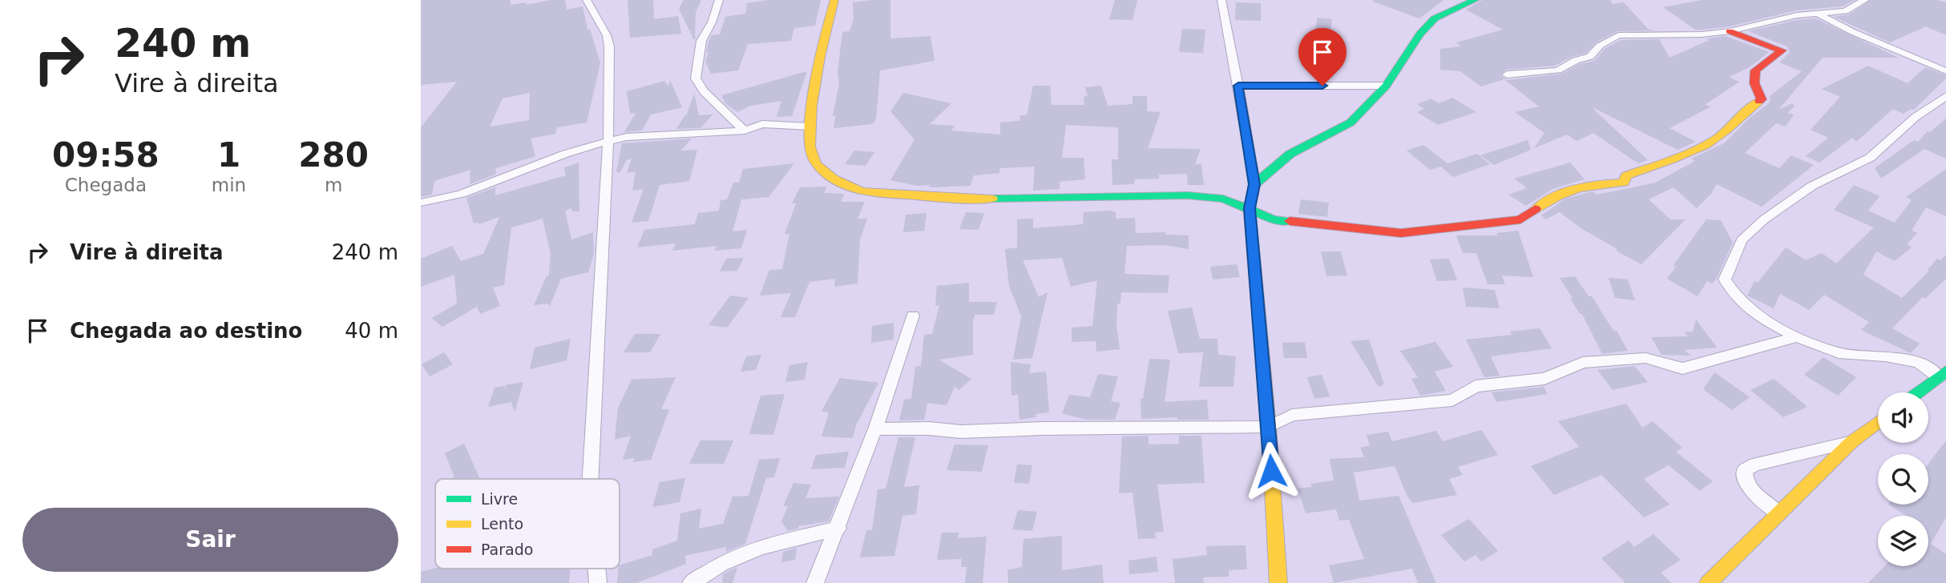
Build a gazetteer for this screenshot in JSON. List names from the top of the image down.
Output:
{
  "legend": ["Livre", "Lento", "Parado"],
  "page": {
    "turn": ["240 m", "Vire à direita"],
    "eta": [
      "09:58",
      "Chegada",
      "1",
      "min",
      "280",
      "m"
    ],
    "list": [
      {
        "name": "Vire à direita",
        "value": "240 m"
      },
      {
        "name": "Chegada ao destino",
        "value": "40 m"
      }
    ],
    "buttons": "Sair"
  }
}
